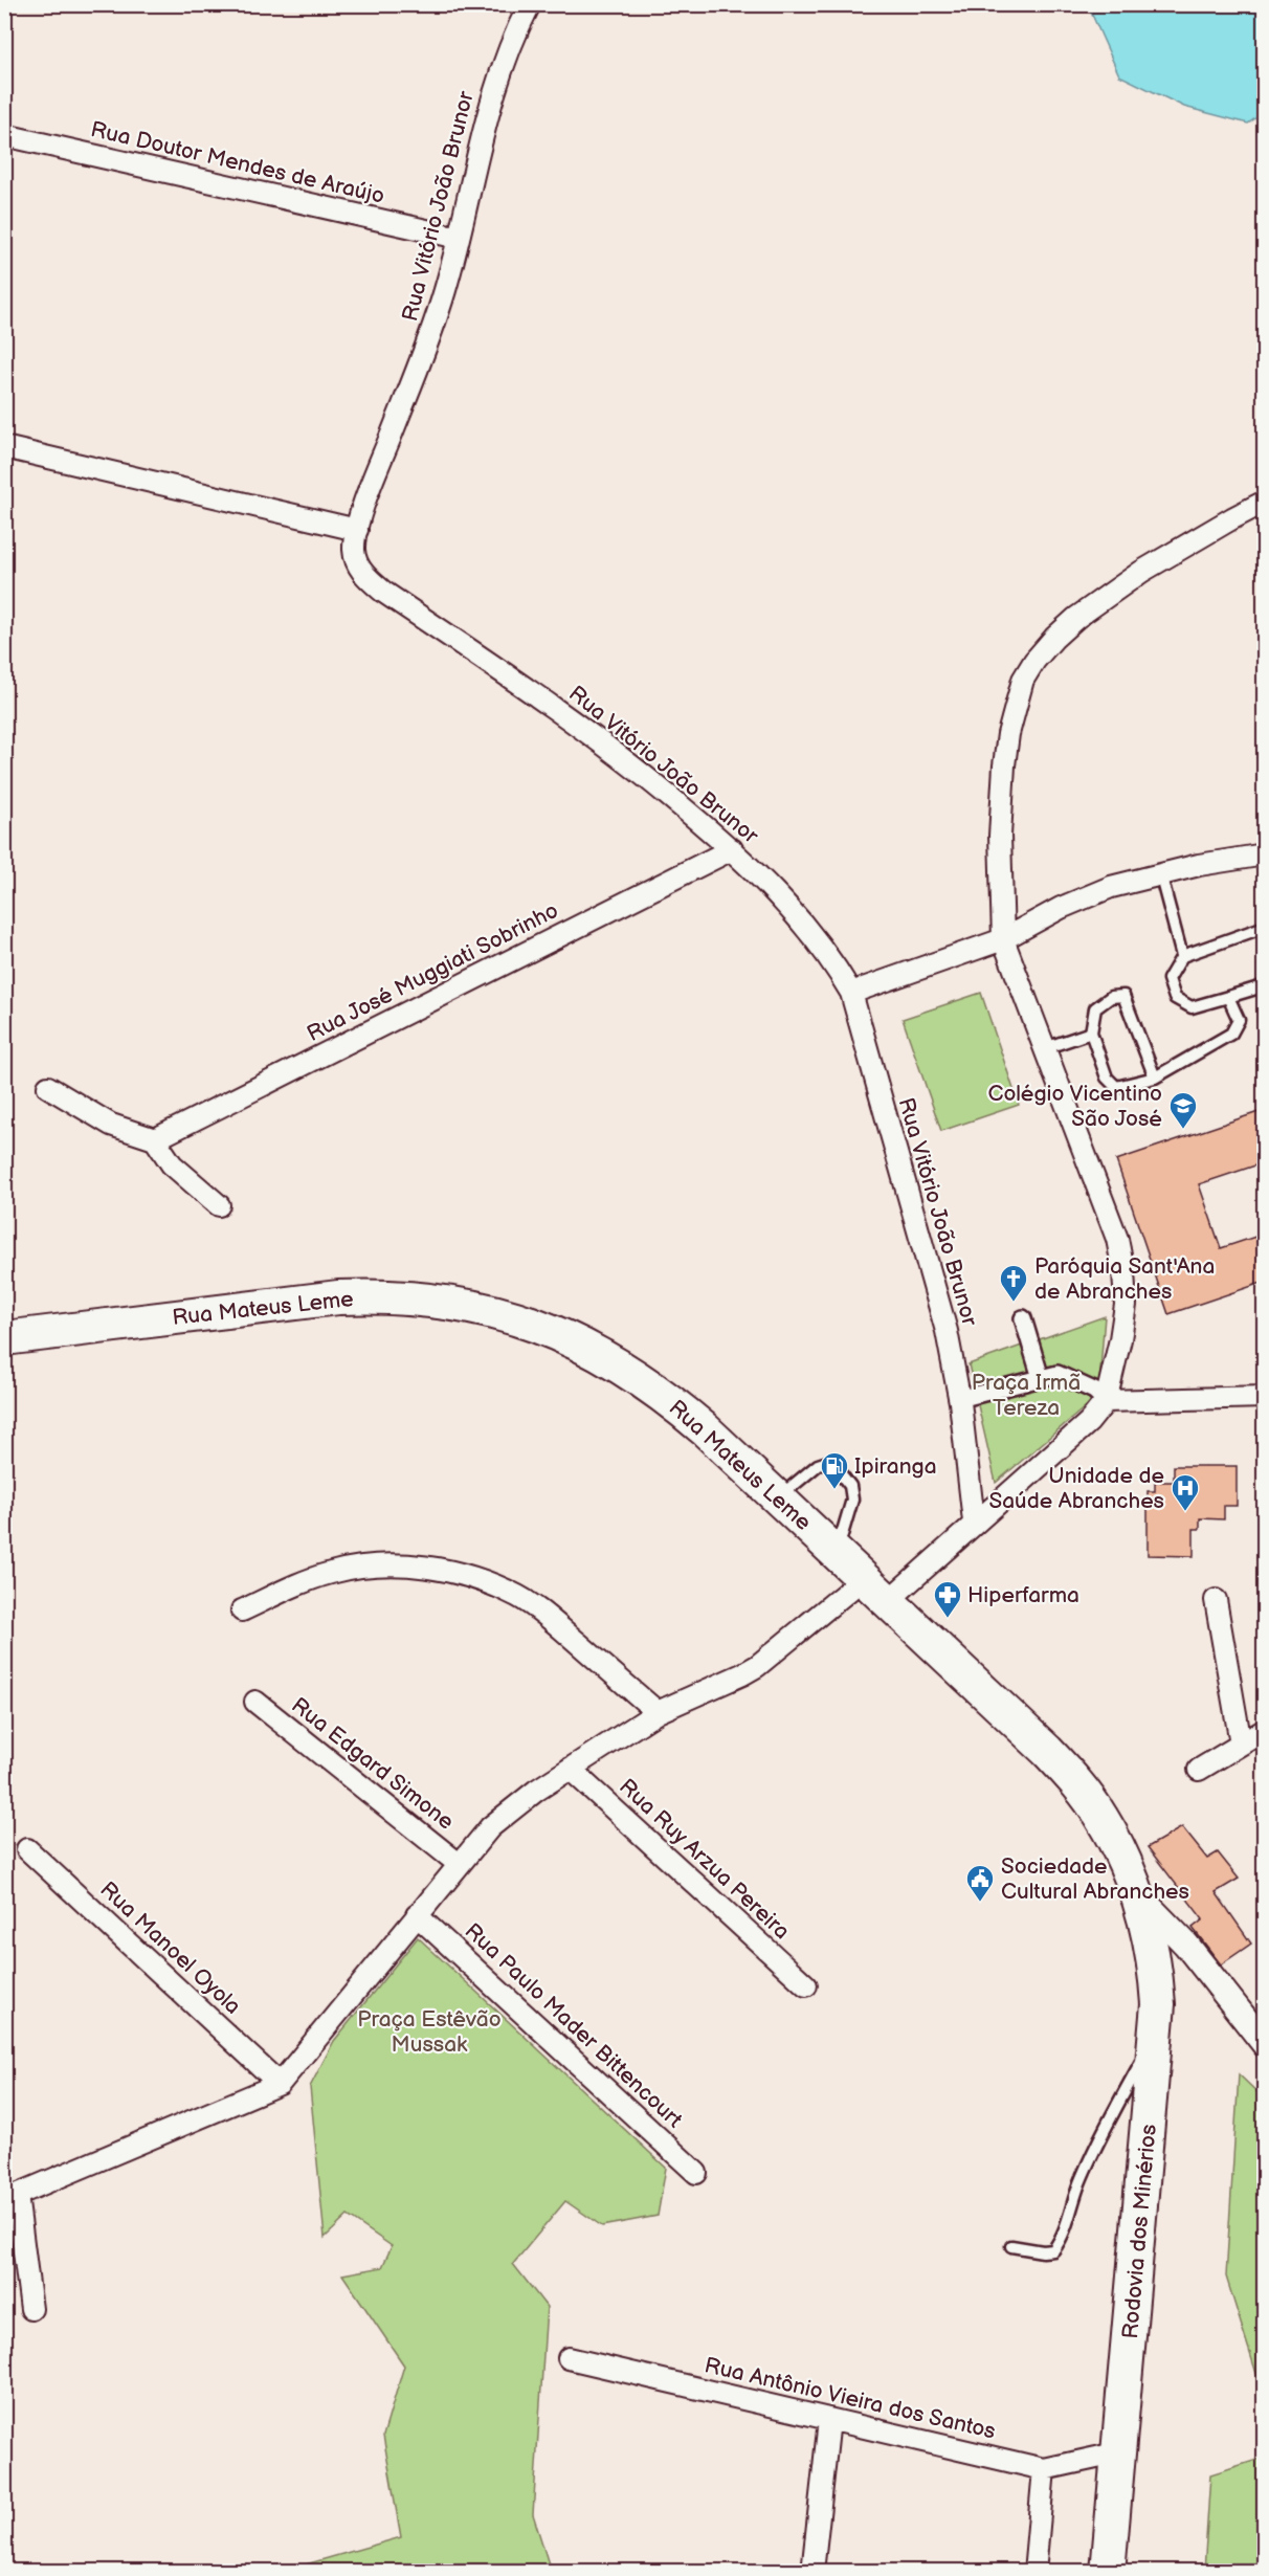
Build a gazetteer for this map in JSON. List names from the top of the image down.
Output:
{
  "streets": {
    "main road": ["Rua Mateus Leme", "Rodovia dos Minérios"],
    "street": [
      "Rua Doutor Mendes de Araújo",
      "Rua Vitório João Brunor",
      "Rua José Muggiati Sobrinho",
      "Rua Edgard Simone",
      "Rua Ruy Arzua Pereira",
      "Rua Manoel Oyola",
      "Rua Paulo Mader Bittencourt",
      "Rua Antônio Vieira dos Santos"
    ]
  },
  "crossings": [
    ["Rua Doutor Mendes de Araújo", "Rua Vitório João Brunor"],
    ["Rua Vitório João Brunor", "Rua José Muggiati Sobrinho"],
    ["Rua Mateus Leme", "Rodovia dos Minérios"],
    ["Rodovia dos Minérios", "Rua Antônio Vieira dos Santos"]
  ],
  "parks": ["Praça Irmã Tereza", "Praça Estêvão Mussak"],
  "places": {
    "school or university": ["Colégio Vicentino São José"],
    "church": ["Paróquia Sant'Ana de Abranches"],
    "fuel station": ["Ipiranga"],
    "hospital": ["Unidade de Saúde Abranches"],
    "pharmacy": ["Hiperfarma"],
    "public building": ["Sociedade Cultural Abranches"]
  }
}
